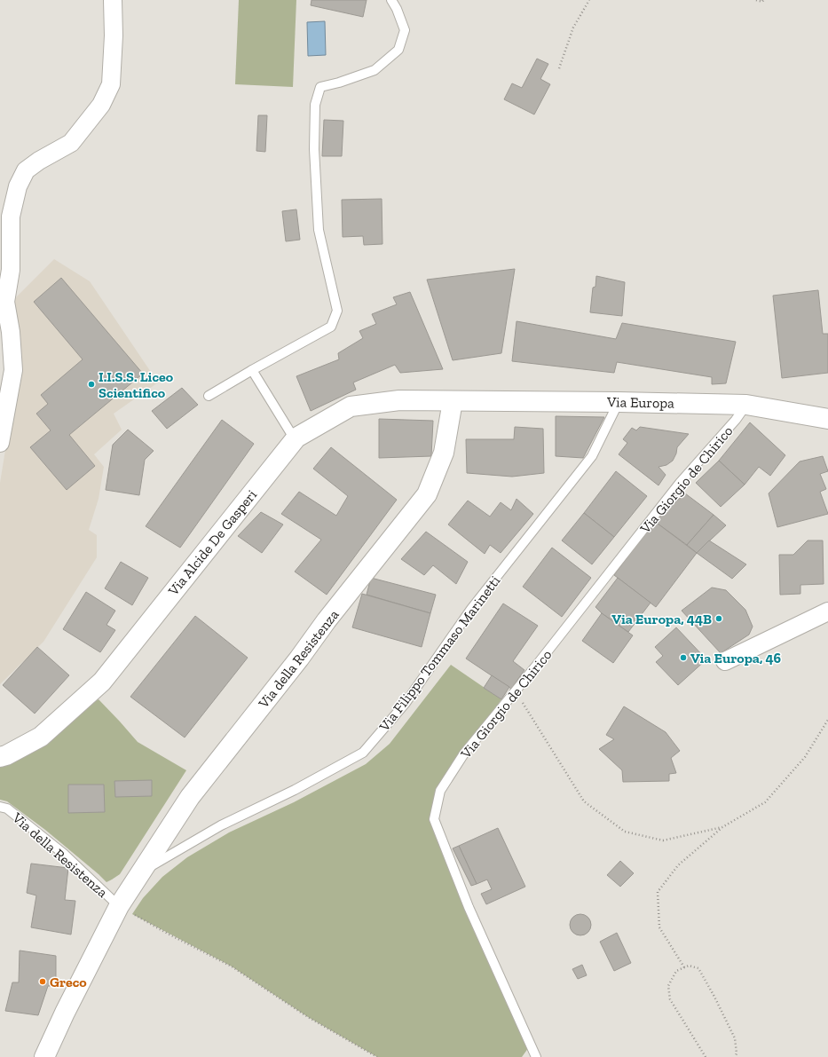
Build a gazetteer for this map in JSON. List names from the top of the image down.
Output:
{
  "streets": {
    "main road": ["Via Europa", "Via Alcide De Gasperi", "Via della Resistenza"],
    "lane": ["Via Giorgio de Chirico", "Via Filippo Tommaso Marinetti"]
  },
  "crossings": [
    ["Via Europa", "Via Giorgio de Chirico"],
    ["Via Europa", "Via Alcide De Gasperi"],
    ["Via Europa", "Via Filippo Tommaso Marinetti"],
    ["Via Europa", "Via della Resistenza"],
    ["Via Alcide De Gasperi", "Via della Resistenza"],
    ["Via Filippo Tommaso Marinetti", "Via della Resistenza"]
  ],
  "places": [
    "I.I.S.S. Liceo Scientifico",
    "Via Europa, 44B",
    "Via Europa, 46",
    "Greco"
  ]
}
